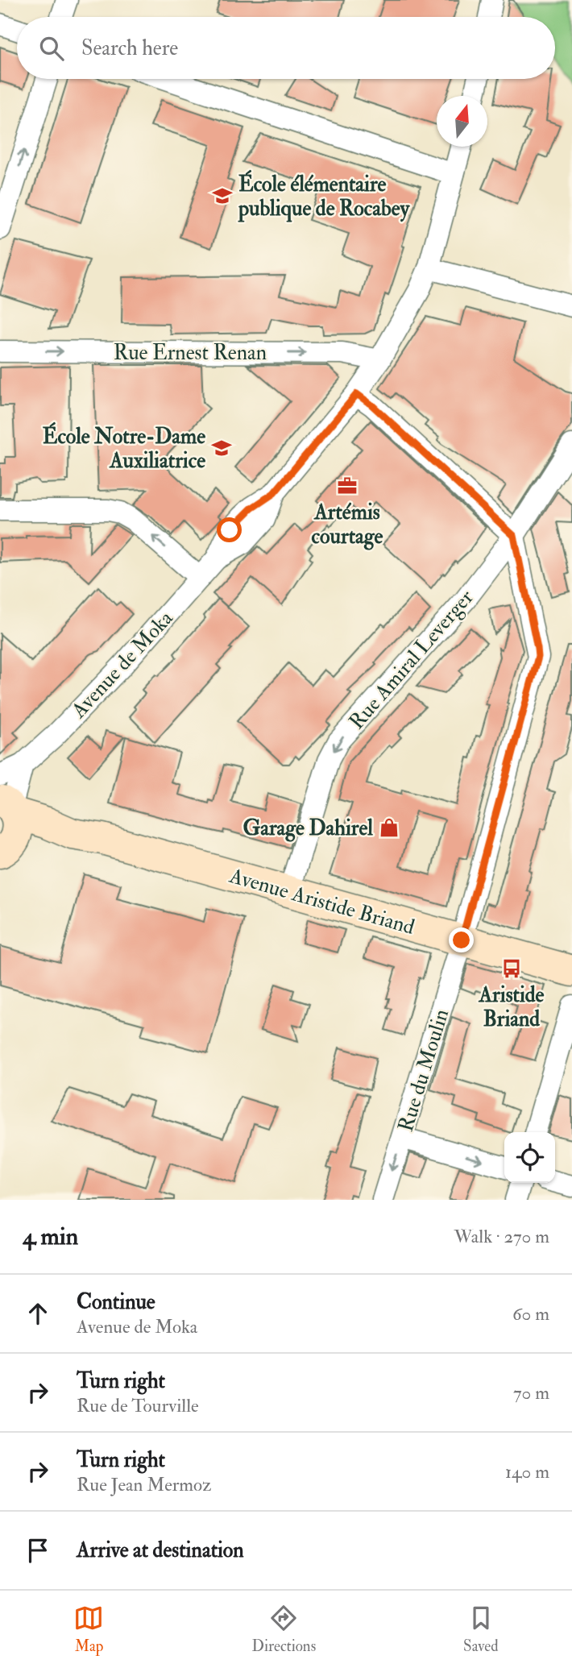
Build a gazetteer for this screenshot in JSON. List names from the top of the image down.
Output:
{
  "streets": {
    "main road": ["Avenue Aristide Briand"],
    "street": [
      "Rue Ernest Renan",
      "Rue Amiral Leverger",
      "Avenue de Moka",
      "Rue du Moulin"
    ]
  },
  "crossings": [
    ["Rue Ernest Renan", "Avenue de Moka"],
    ["Rue Amiral Leverger", "Avenue Aristide Briand"],
    ["Rue Amiral Leverger", "Rue du Moulin"],
    ["Avenue Aristide Briand", "Rue du Moulin"]
  ],
  "one_way": ["Rue Amiral Leverger"],
  "places": {
    "school or university": ["École élémentaire publique de Rocabey", "École Notre-Dame Auxiliatrice"],
    "office": ["Artémis courtage"],
    "shop": ["Garage Dahirel"],
    "bus stop": ["Aristide Briand"]
  },
  "north": "top",
  "page": {
    "search": "Search here",
    "heading": ["4 min", "Walk · 270 m"],
    "list": [
      ["Continue", "Avenue de Moka", "60 m"],
      ["Turn right", "Rue de Tourville", "70 m"],
      ["Turn right", "Rue Jean Mermoz", "140 m"],
      "Arrive at destination"
    ],
    "nav": ["Map", "Directions", "Saved"]
  }
}
